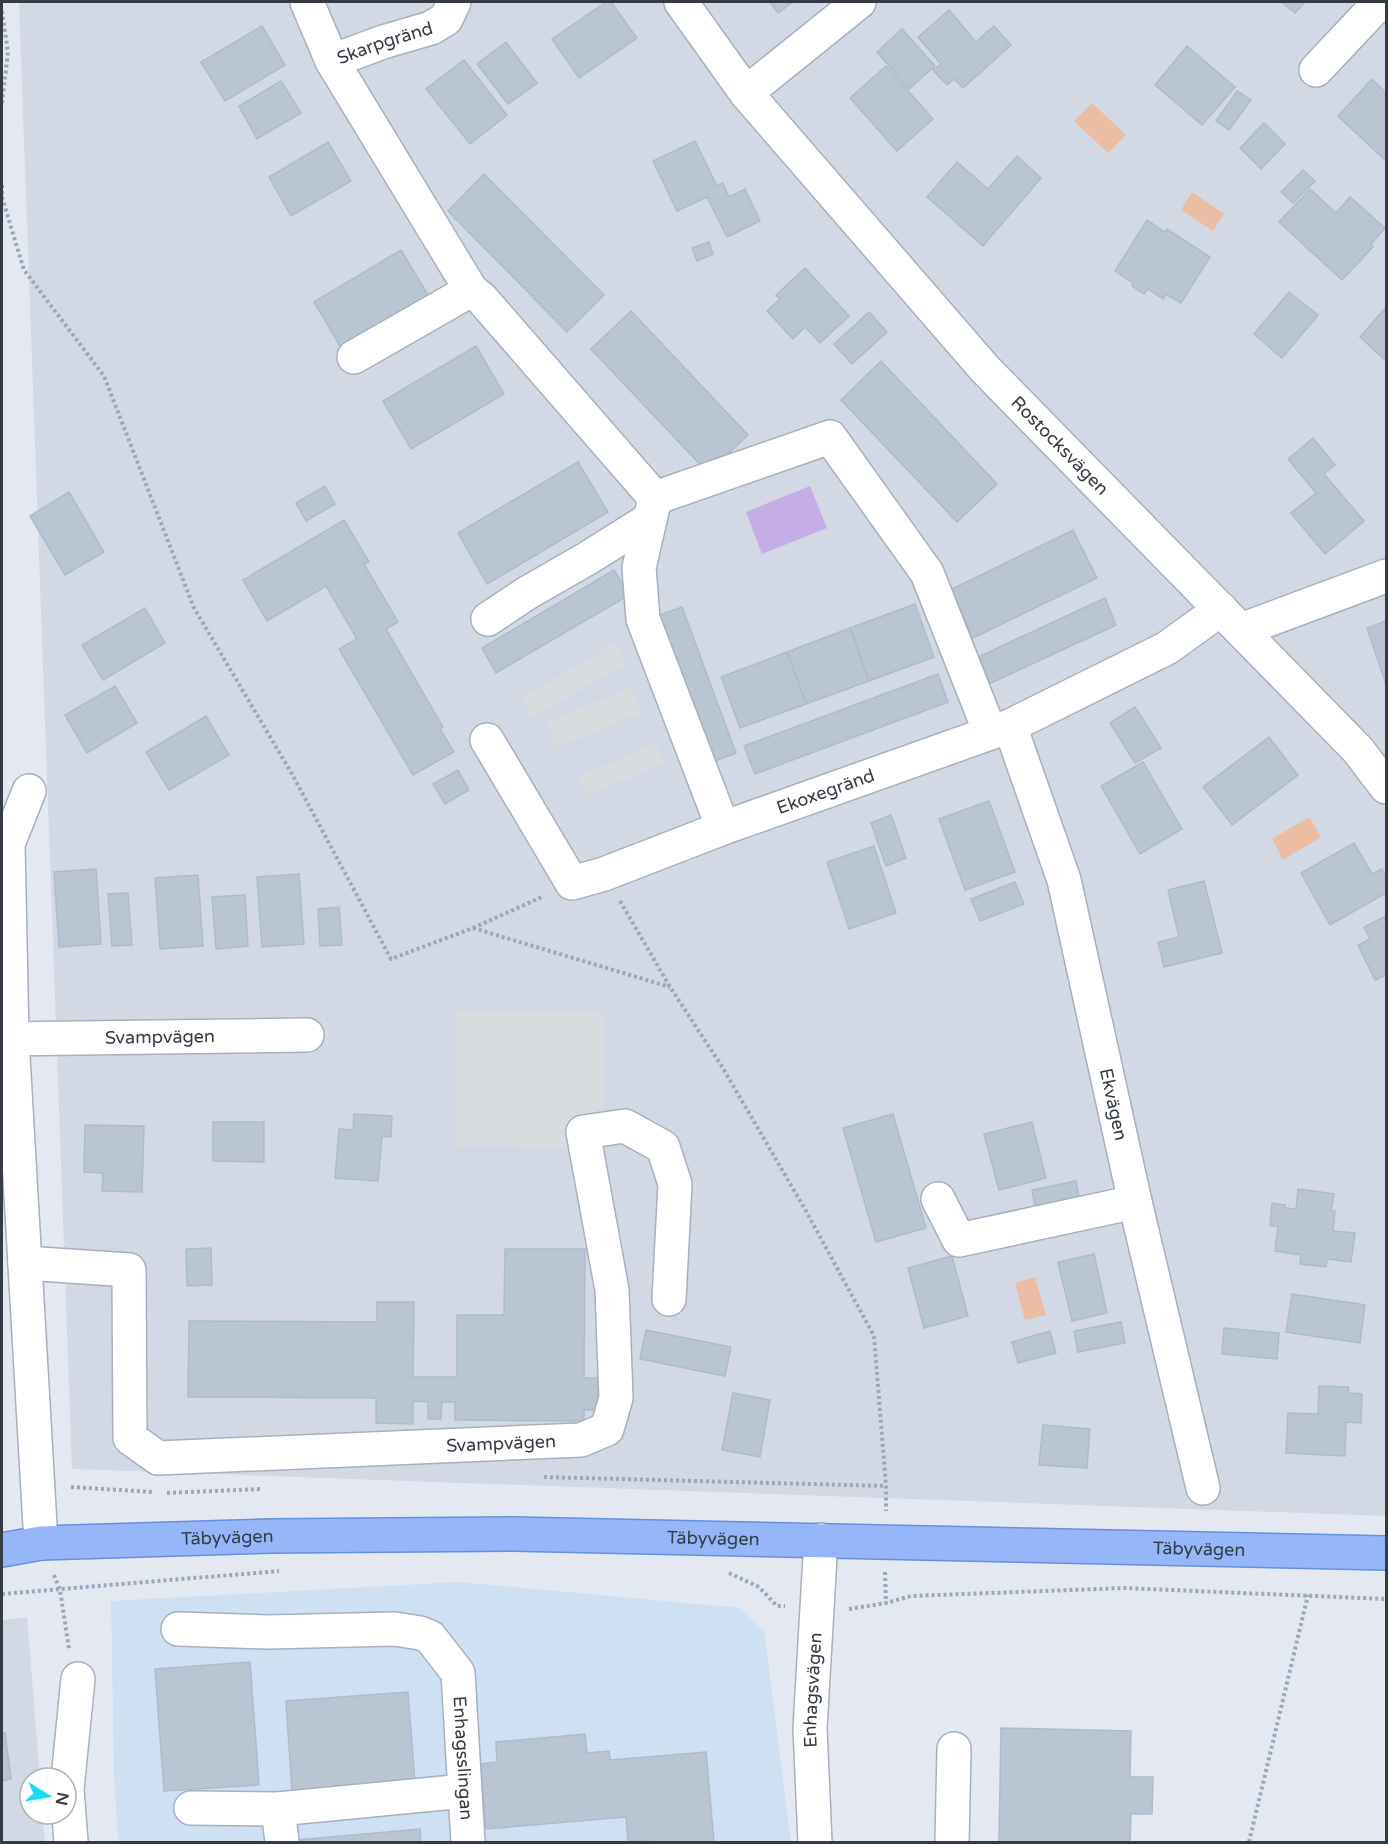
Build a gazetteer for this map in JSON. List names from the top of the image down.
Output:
{
  "streets": {
    "main road": ["Täbyvägen"],
    "street": [
      "Skarpgränd",
      "Rostocksvägen",
      "Ekoxegränd",
      "Svampvägen",
      "Ekvägen",
      "Enhagsvägen",
      "Enhagsslingan"
    ]
  },
  "crossings": [
    ["Rostocksvägen", "Ekoxegränd"],
    ["Ekoxegränd", "Ekvägen"],
    ["Täbyvägen", "Enhagsvägen"]
  ],
  "north": "right"
}
